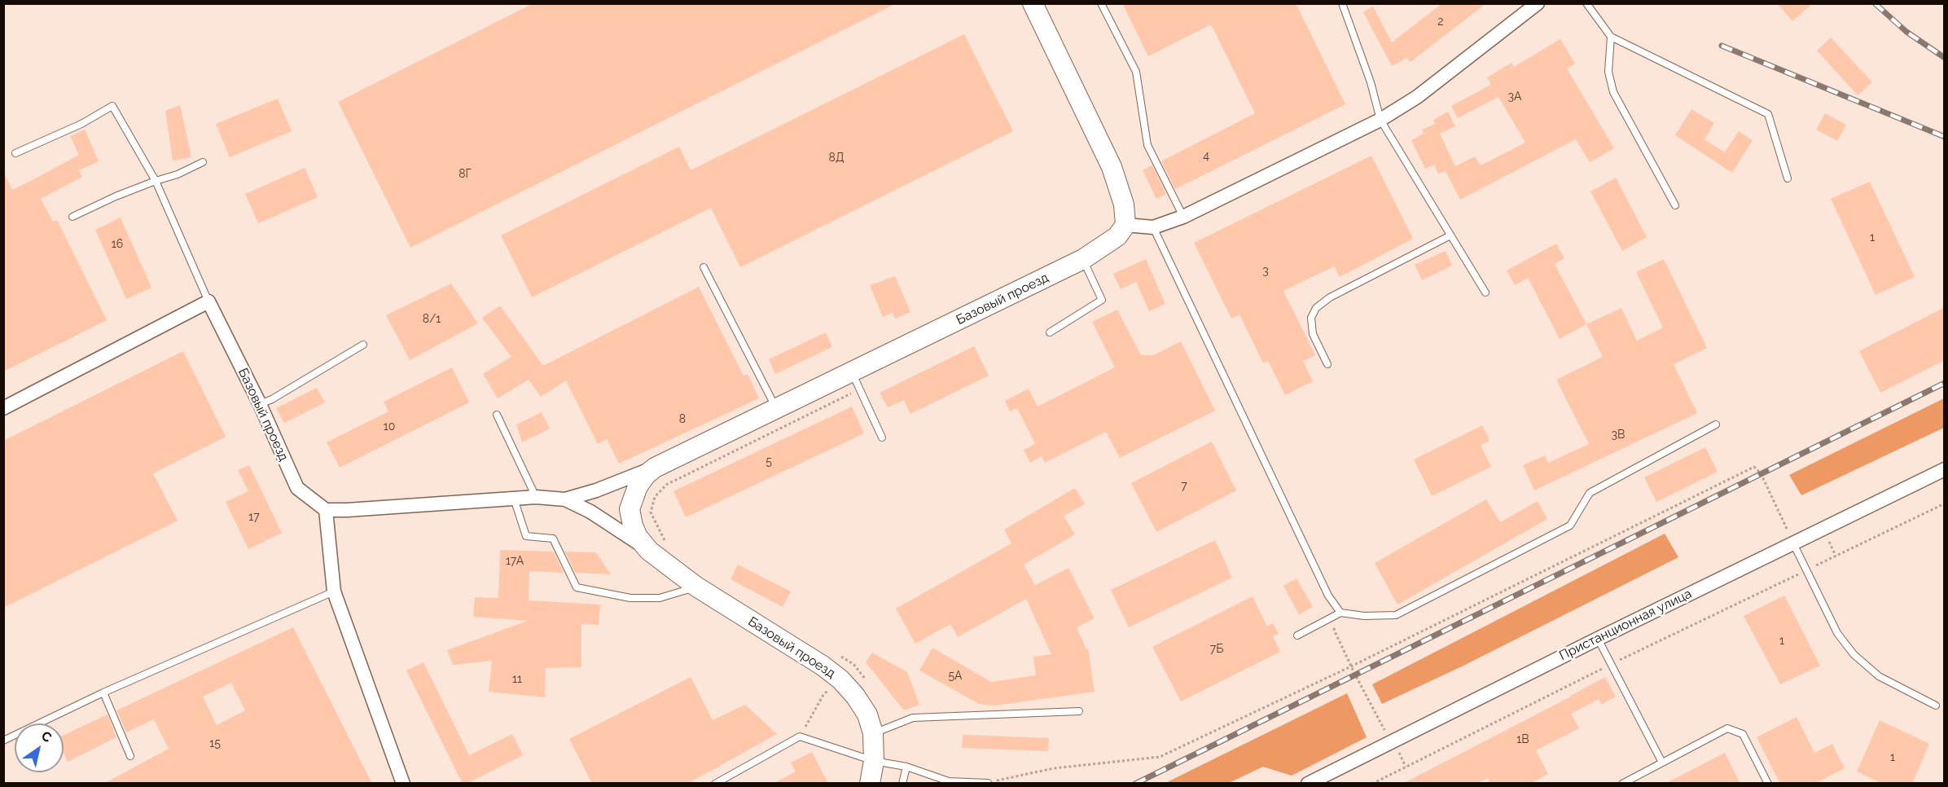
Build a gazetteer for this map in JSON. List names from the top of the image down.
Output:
{
  "streets": {
    "street": ["Базовый проезд", "Пристанционная улица"]
  },
  "house_numbers": [
    "2",
    "3А",
    "4",
    "8Д",
    "8Г",
    "1",
    "16",
    "3",
    "8/1",
    "8",
    "10",
    "3В",
    "5",
    "7",
    "17",
    "17А",
    "1",
    "7Б",
    "5А",
    "11",
    "1В",
    "15",
    "1"
  ],
  "north": "top right"
}
